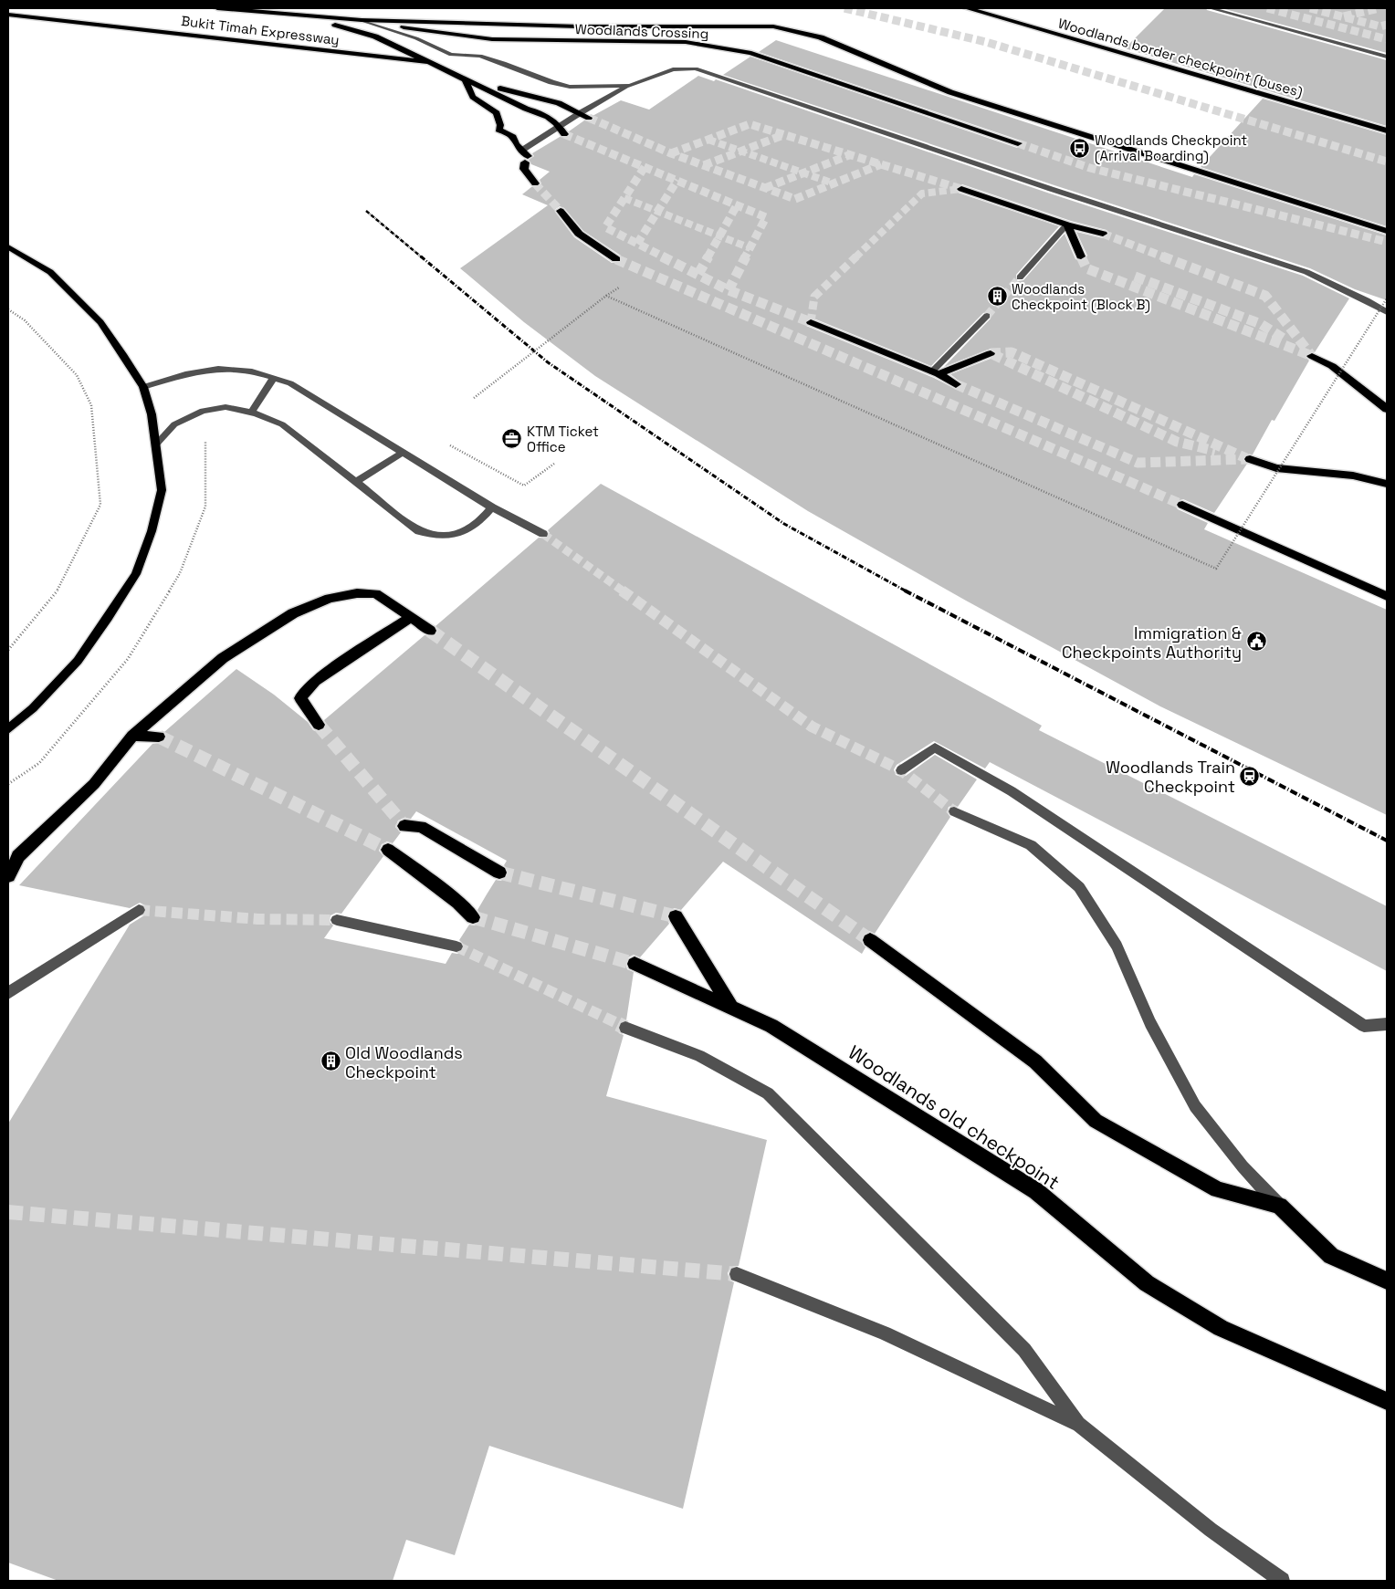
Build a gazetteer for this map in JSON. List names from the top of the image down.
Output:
{
  "streets": {
    "highway": [
      "Bukit Timah Expressway",
      "Woodlands Crossing",
      "Woodlands border checkpoint (buses)",
      "Woodlands old checkpoint"
    ]
  },
  "crossings": [
    ["Bukit Timah Expressway", "Woodlands Crossing"]
  ],
  "places": {
    "bus stop": ["Woodlands Checkpoint (Arrival Boarding)"],
    "building": ["Woodlands Checkpoint (Block B)", "Old Woodlands Checkpoint"],
    "office": ["KTM Ticket Office"],
    "public building": ["Immigration & Checkpoints Authority"],
    "station": ["Woodlands Train Checkpoint"]
  }
}
